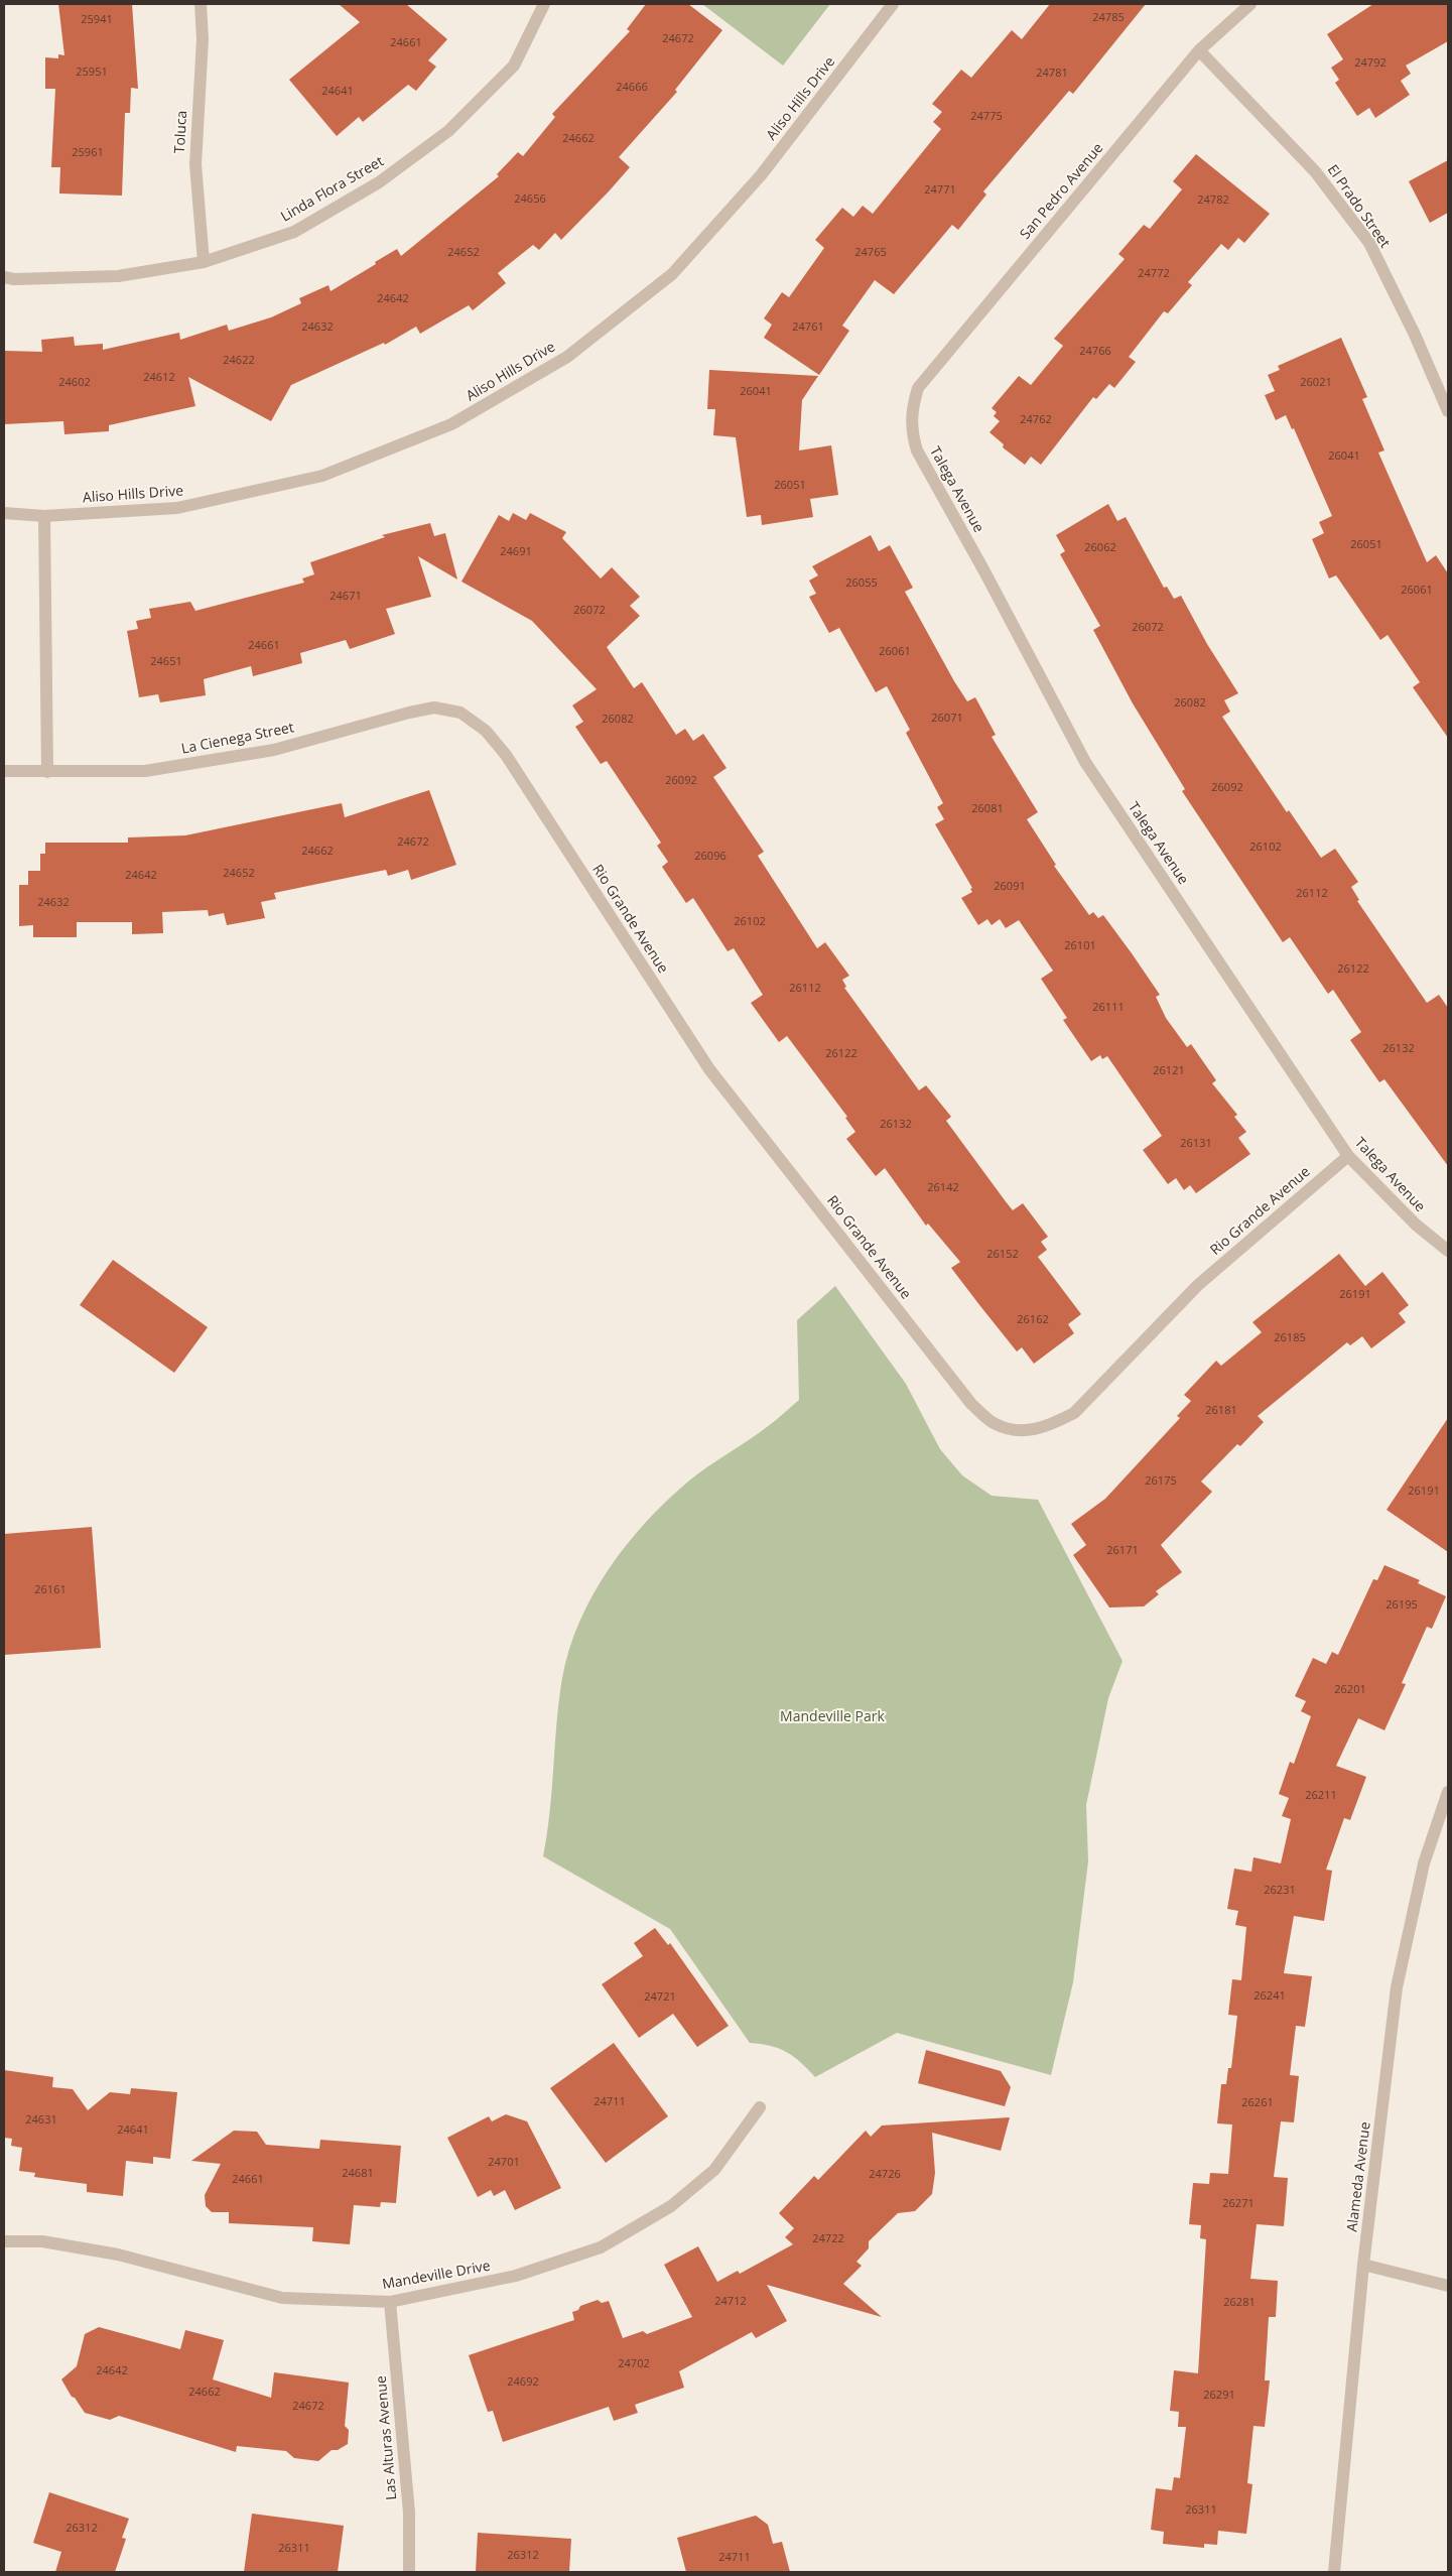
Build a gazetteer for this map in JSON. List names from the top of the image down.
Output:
{
  "streets": {
    "street": [
      "Aliso Hills Drive",
      "Toluca",
      "Linda Flora Street",
      "San Pedro Avenue",
      "El Prado Street",
      "Talega Avenue",
      "La Cienega Street",
      "Rio Grande Avenue",
      "Alameda Avenue",
      "Mandeville Drive",
      "Las Alturas Avenue"
    ]
  },
  "crossings": [
    ["Toluca", "Linda Flora Street"],
    ["San Pedro Avenue", "El Prado Street"],
    ["San Pedro Avenue", "Talega Avenue"],
    ["Talega Avenue", "Rio Grande Avenue"],
    ["La Cienega Street", "Rio Grande Avenue"],
    ["Mandeville Drive", "Las Alturas Avenue"]
  ],
  "parks": ["Mandeville Park"],
  "house_numbers": [
    "24785",
    "25941",
    "24672",
    "24661",
    "24792",
    "25951",
    "24781",
    "24666",
    "24641",
    "24775",
    "24662",
    "25961",
    "24771",
    "24656",
    "24782",
    "24652",
    "24765",
    "24772",
    "24642",
    "24632",
    "24761",
    "24766",
    "24622",
    "24612",
    "24602",
    "26021",
    "26041",
    "24762",
    "26041",
    "26051",
    "26051",
    "26062",
    "24691",
    "26055",
    "26061",
    "24671",
    "26072",
    "26072",
    "24661",
    "26061",
    "24651",
    "26082",
    "26071",
    "26082",
    "26092",
    "26092",
    "26081",
    "24672",
    "26102",
    "24662",
    "26096",
    "24652",
    "24642",
    "26091",
    "26112",
    "24632",
    "26102",
    "26101",
    "26122",
    "26112",
    "26111",
    "26132",
    "26122",
    "26121",
    "26132",
    "26131",
    "26142",
    "26152",
    "26191",
    "26162",
    "26185",
    "26181",
    "26175",
    "26191",
    "26171",
    "26161",
    "26195",
    "26201",
    "26211",
    "26231",
    "26241",
    "24721",
    "24711",
    "26261",
    "24631",
    "24641",
    "24701",
    "24681",
    "24726",
    "24661",
    "26271",
    "24722",
    "24712",
    "26281",
    "24702",
    "24642",
    "24692",
    "24662",
    "26291",
    "24672",
    "26311",
    "26312",
    "26311",
    "26312",
    "24711"
  ]
}
